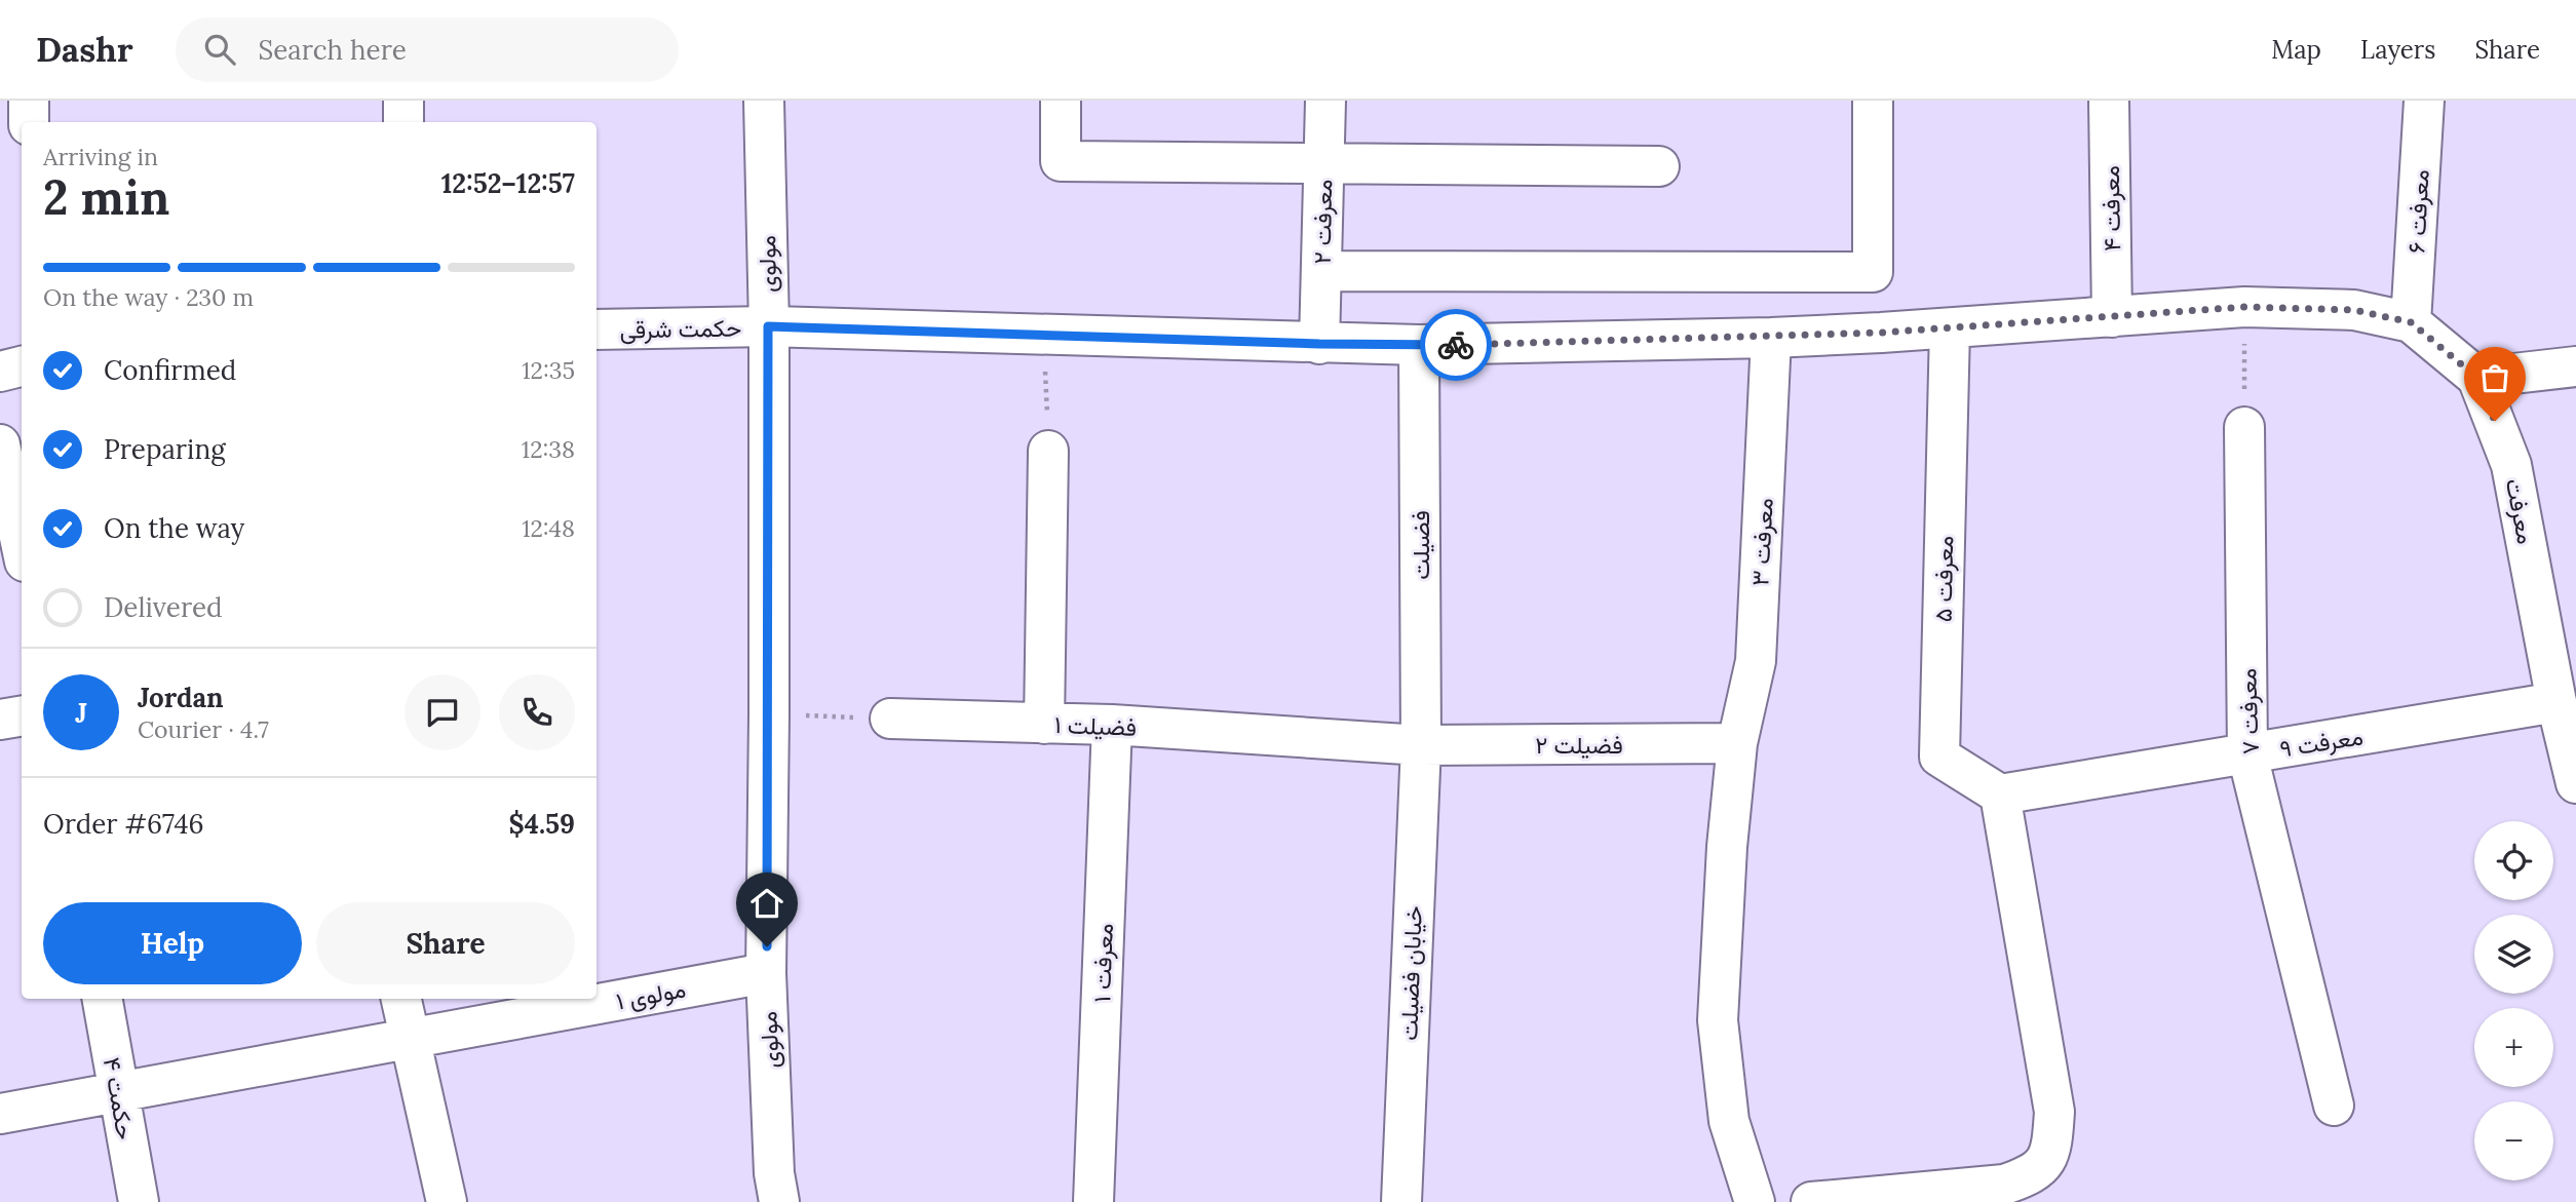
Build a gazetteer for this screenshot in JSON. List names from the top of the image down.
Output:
{
  "streets": {
    "street": [
      "معرفت ۴",
      "معرفت ۶",
      "معرفت ۲",
      "مولوی",
      "حکمت شرقی",
      "معرفت",
      "معرفت ۳",
      "فضیلت",
      "معرفت ۵",
      "معرفت ۷",
      "فضیلت ۱",
      "معرفت ۹",
      "فضیلت ۲",
      "معرفت ۱",
      "خیابان فضیلت",
      "مولوی ۱",
      "حکمت ۴"
    ]
  },
  "crossings": [
    ["معرفت ۴", "معرفت"],
    ["معرفت ۶", "معرفت"],
    ["معرفت ۲", "معرفت"],
    ["مولوی", "حکمت شرقی"],
    ["مولوی", "معرفت"],
    ["مولوی", "مولوی ۱"],
    ["حکمت شرقی", "معرفت"],
    ["معرفت", "معرفت ۳"],
    ["معرفت", "فضیلت"],
    ["معرفت", "معرفت ۵"],
    ["معرفت", "معرفت ۹"],
    ["معرفت ۳", "فضیلت ۲"],
    ["فضیلت", "فضیلت ۱"],
    ["فضیلت", "فضیلت ۲"],
    ["فضیلت", "خیابان فضیلت"],
    ["معرفت ۵", "معرفت ۹"],
    ["معرفت ۷", "معرفت ۹"],
    ["فضیلت ۱", "فضیلت ۲"],
    ["فضیلت ۱", "معرفت ۱"],
    ["فضیلت ۱", "خیابان فضیلت"],
    ["فضیلت ۲", "خیابان فضیلت"],
    ["مولوی ۱", "حکمت ۴"]
  ],
  "page": {
    "header": "Dashr",
    "search": "Search here",
    "nav": ["Map", "Layers", "Share"],
    "heading": ["2 min", "Arriving in", "12:52–12:57"],
    "panel": [
      "Jordan",
      "Courier · 4.7",
      "Order #6746",
      "$4.59"
    ],
    "bar": "On the way · 230 m",
    "list": [
      ["Confirmed", "12:35"],
      ["Preparing", "12:38"],
      ["On the way", "12:48"],
      "Delivered"
    ],
    "round": "J",
    "map_buttons": ["+", "−"],
    "buttons": ["Help", "Share"]
  }
}
